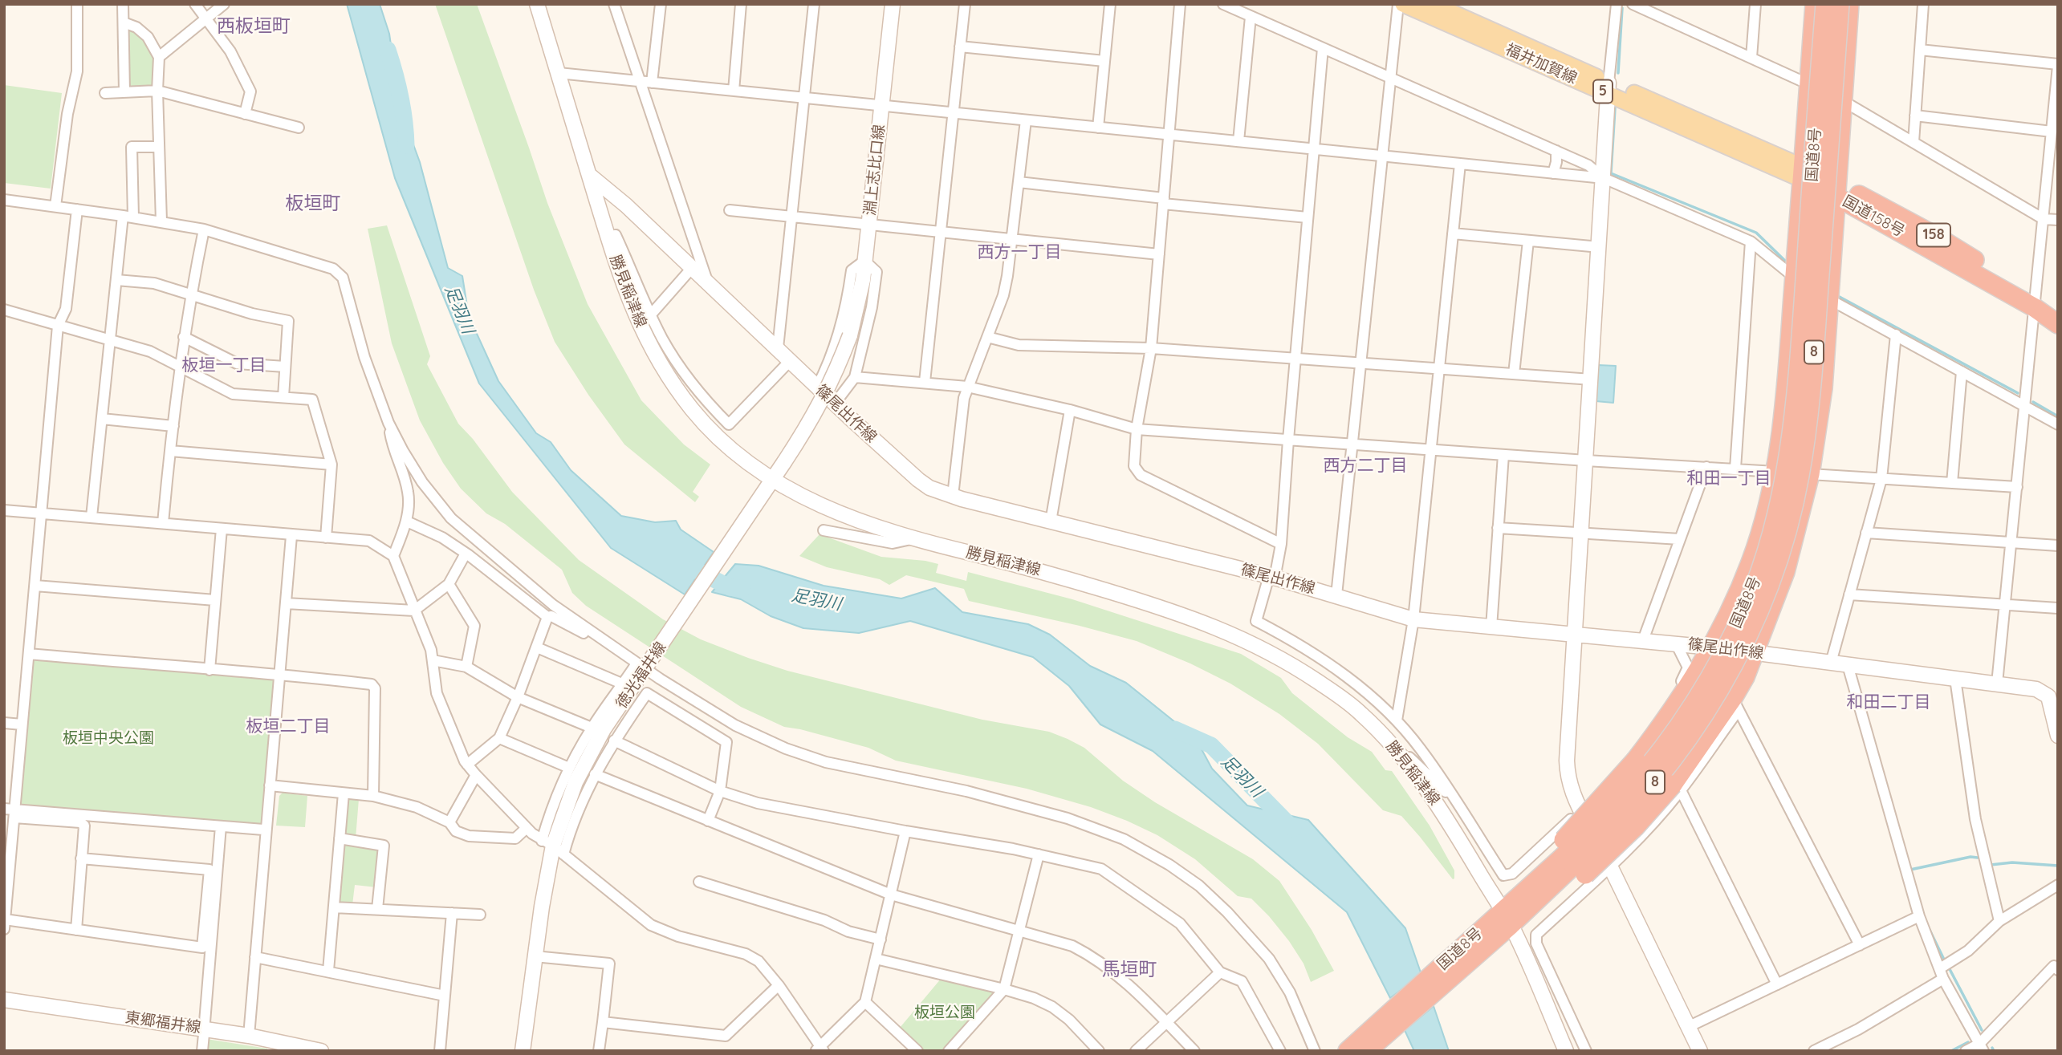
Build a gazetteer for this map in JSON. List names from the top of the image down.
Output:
{
  "streets": {
    "highway": [
      "国道8号",
      "国道158号",
      "158",
      "8"
    ],
    "main road": [
      "福井加賀線",
      "5",
      "淵上志比口線",
      "勝見稲津線",
      "篠尾出作線",
      "徳光福井線",
      "東郷福井線"
    ]
  },
  "crossings": [
    ["福井加賀線", "国道158号"],
    ["国道8号", "勝見稲津線"],
    ["国道8号", "8"],
    ["淵上志比口線", "徳光福井線"],
    ["勝見稲津線", "篠尾出作線"],
    ["勝見稲津線", "徳光福井線"],
    ["8", "篠尾出作線"]
  ],
  "districts": [
    "西板垣町",
    "板垣町",
    "西方一丁目",
    "板垣一丁目",
    "西方二丁目",
    "和田一丁目",
    "和田二丁目",
    "板垣二丁目",
    "馬垣町"
  ],
  "water": ["足羽川"],
  "parks": ["板垣中央公園", "板垣公園"]
}
